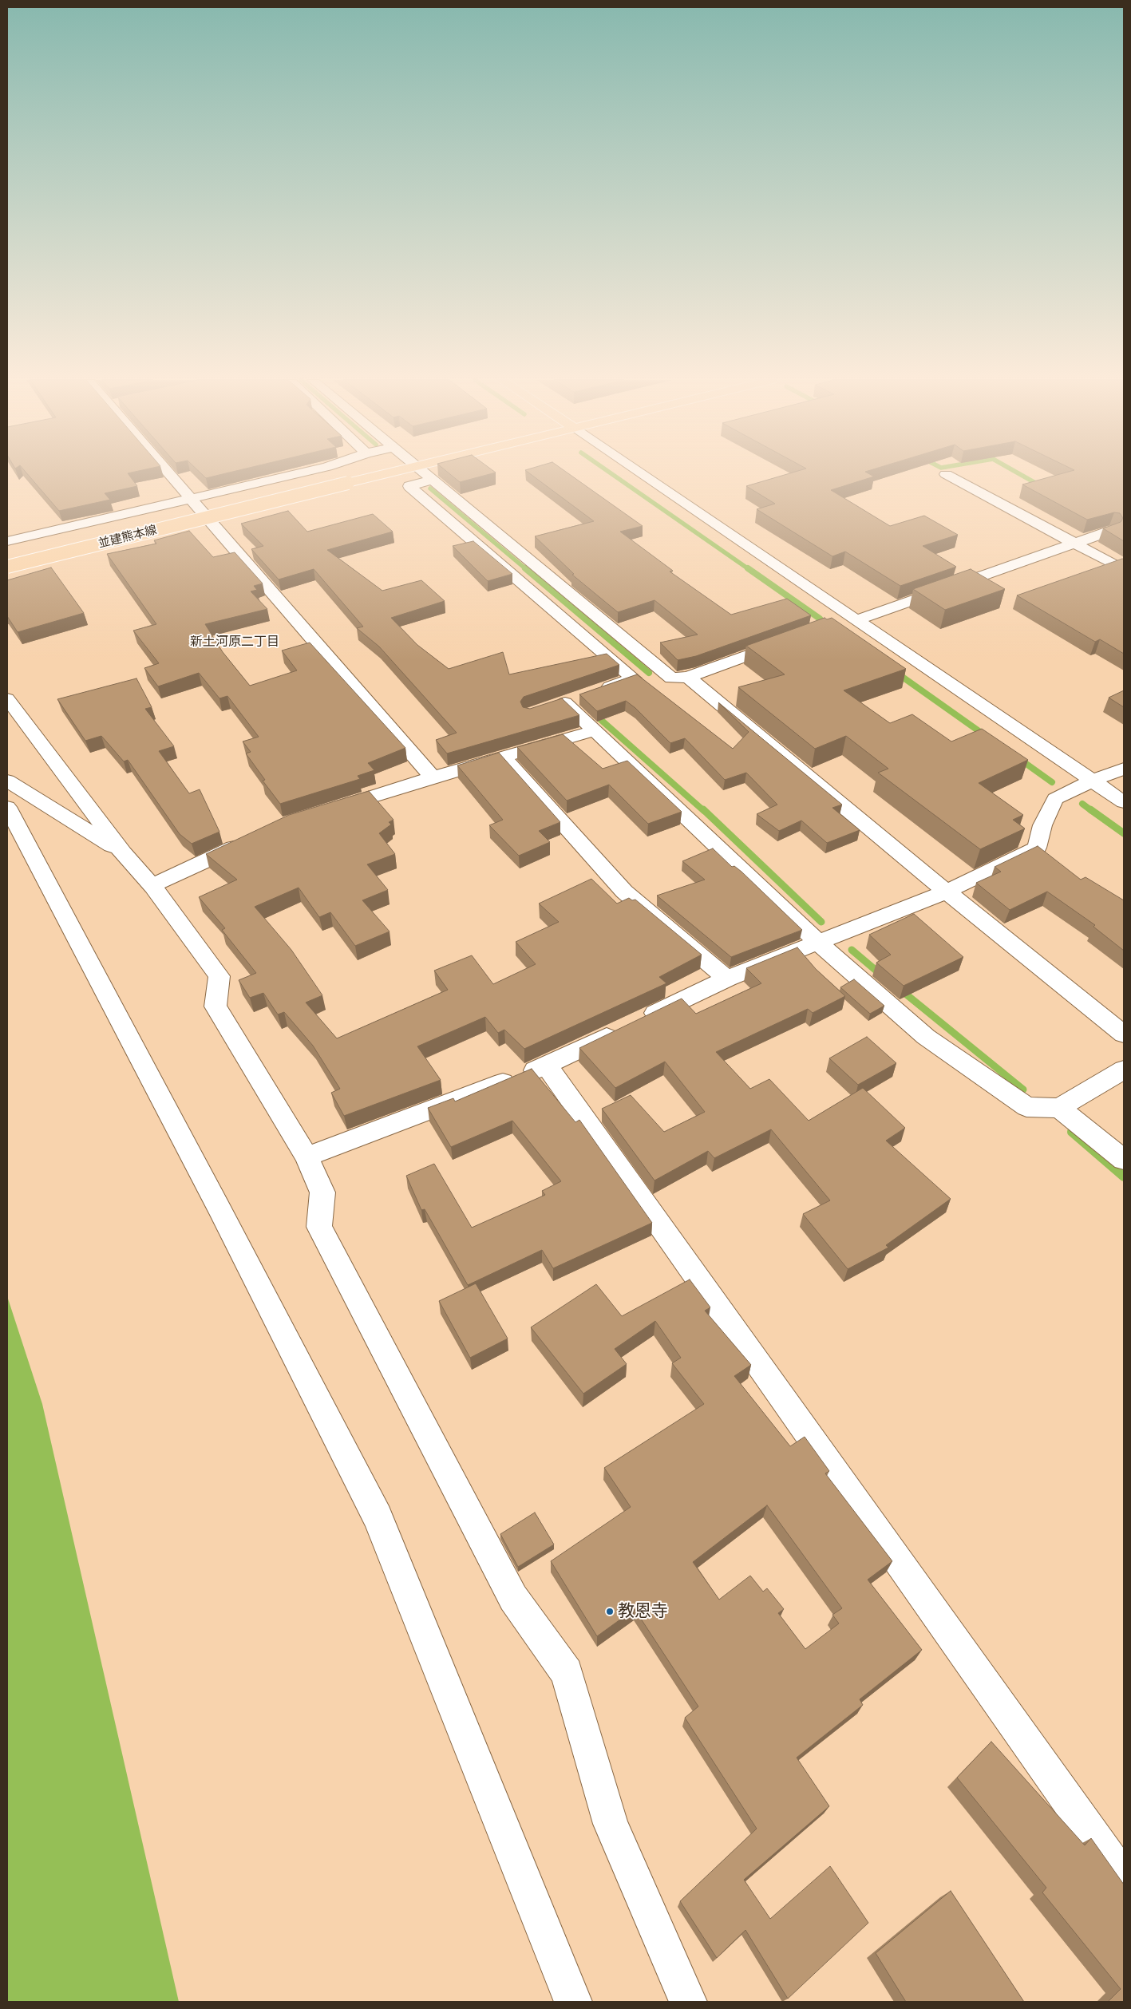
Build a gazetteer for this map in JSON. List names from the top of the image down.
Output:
{
  "streets": {
    "main road": ["並建熊本線"]
  },
  "districts": ["新土河原二丁目"],
  "places": ["教恩寺"]
}
